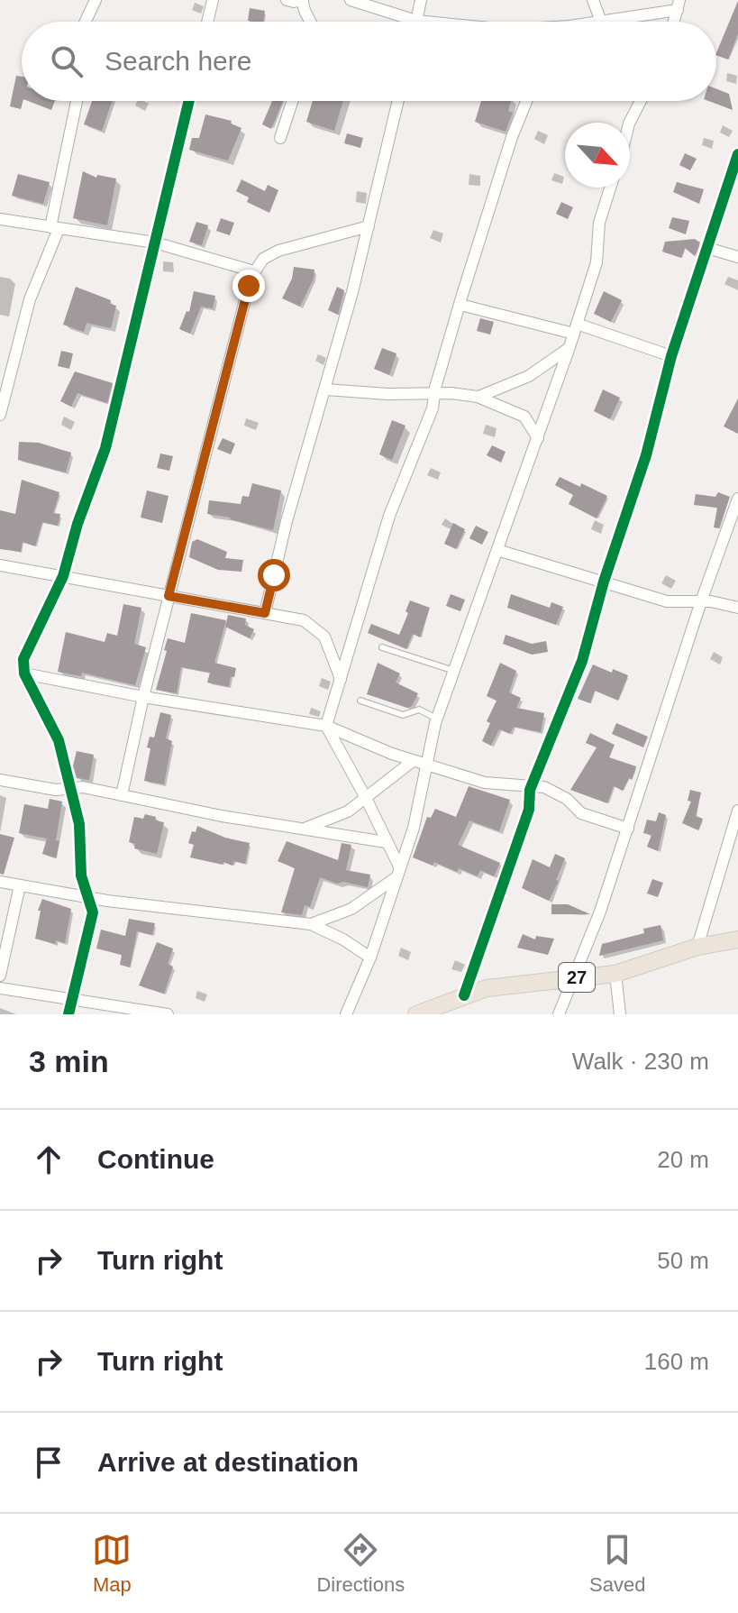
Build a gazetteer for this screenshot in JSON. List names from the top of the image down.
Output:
{
  "streets": {
    "main road": ["27"]
  },
  "north": "bottom right",
  "page": {
    "search": "Search here",
    "heading": ["3 min", "Walk · 230 m"],
    "list": [
      ["Continue", "20 m"],
      ["Turn right", "50 m"],
      ["Turn right", "160 m"],
      "Arrive at destination"
    ],
    "nav": ["Map", "Directions", "Saved"]
  }
}
